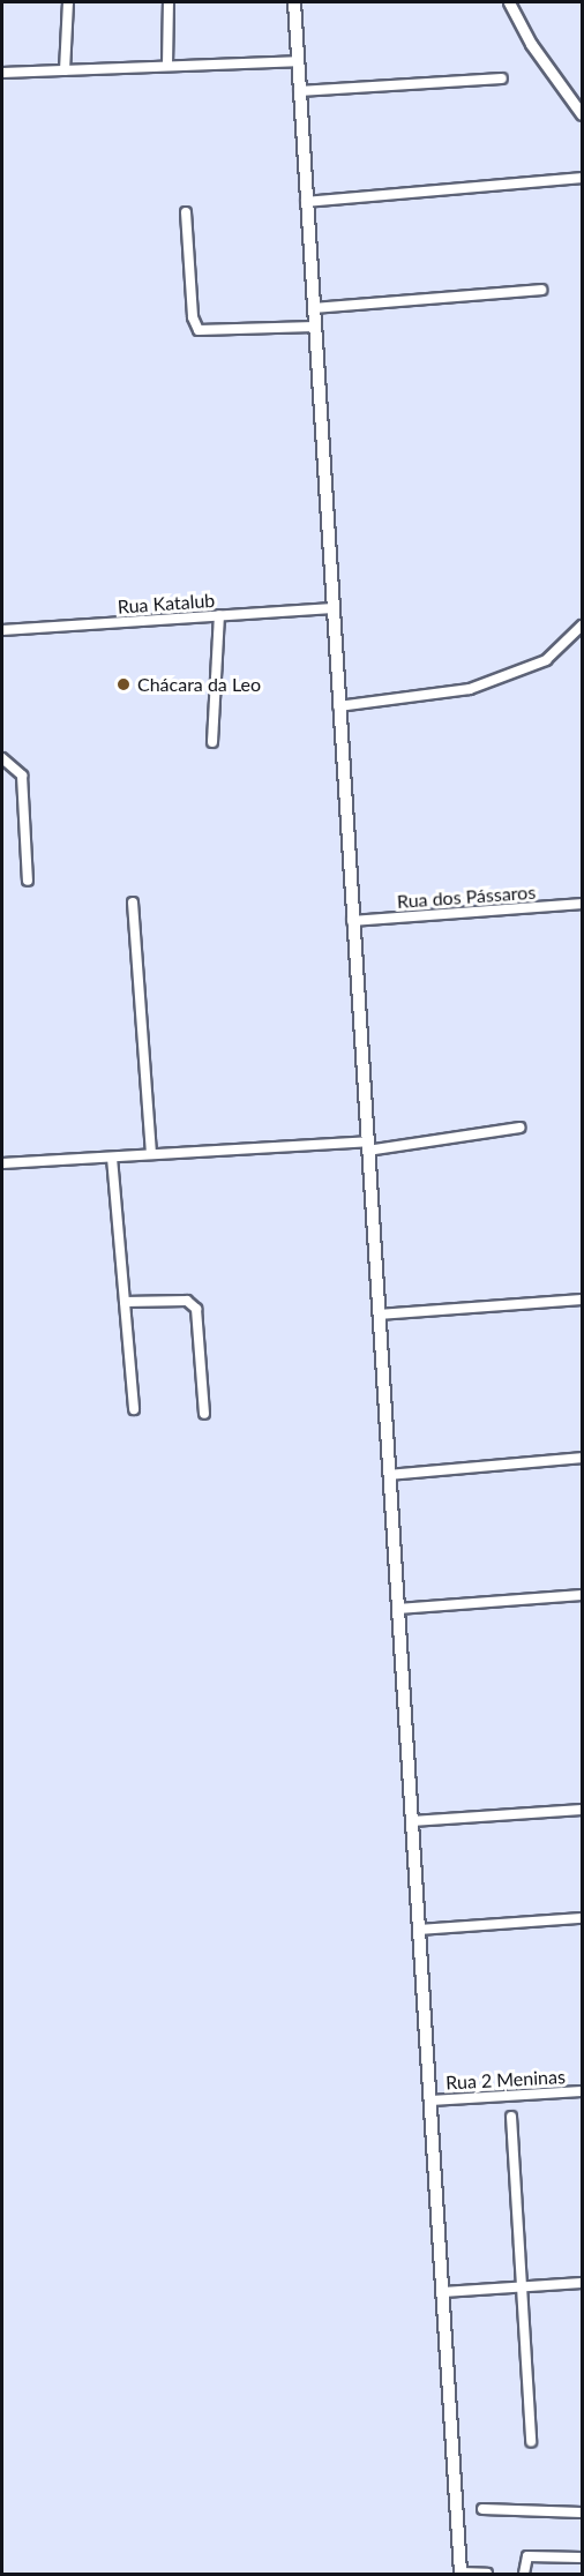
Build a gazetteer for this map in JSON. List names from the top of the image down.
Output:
{
  "streets": {
    "street": ["Rua Katalub", "Rua dos Pássaros", "Rua 2 Meninas"]
  },
  "places": ["Chácara da Leo"]
}
